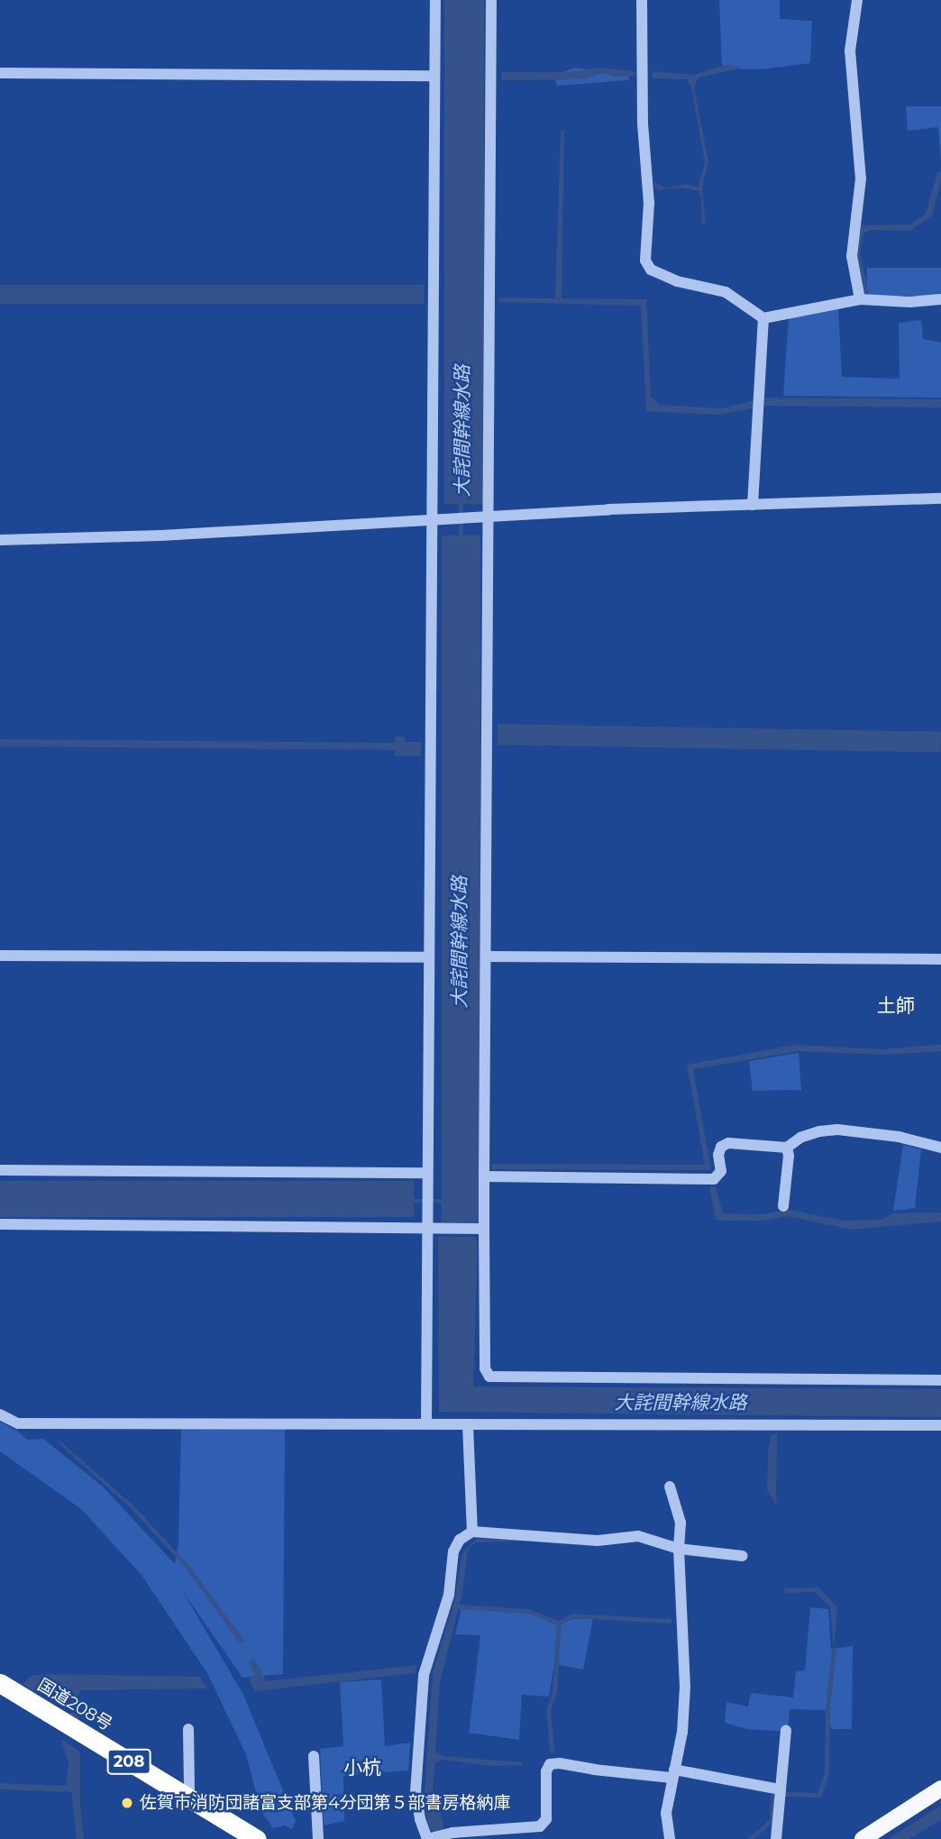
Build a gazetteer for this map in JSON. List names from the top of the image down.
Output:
{
  "streets": {
    "highway": ["国道208号", "208"]
  },
  "districts": ["土師", "小杭"],
  "water": ["大詫間幹線水路"],
  "places": ["佐賀市消防団諸富支部第4分団第５部書房格納庫"]
}
